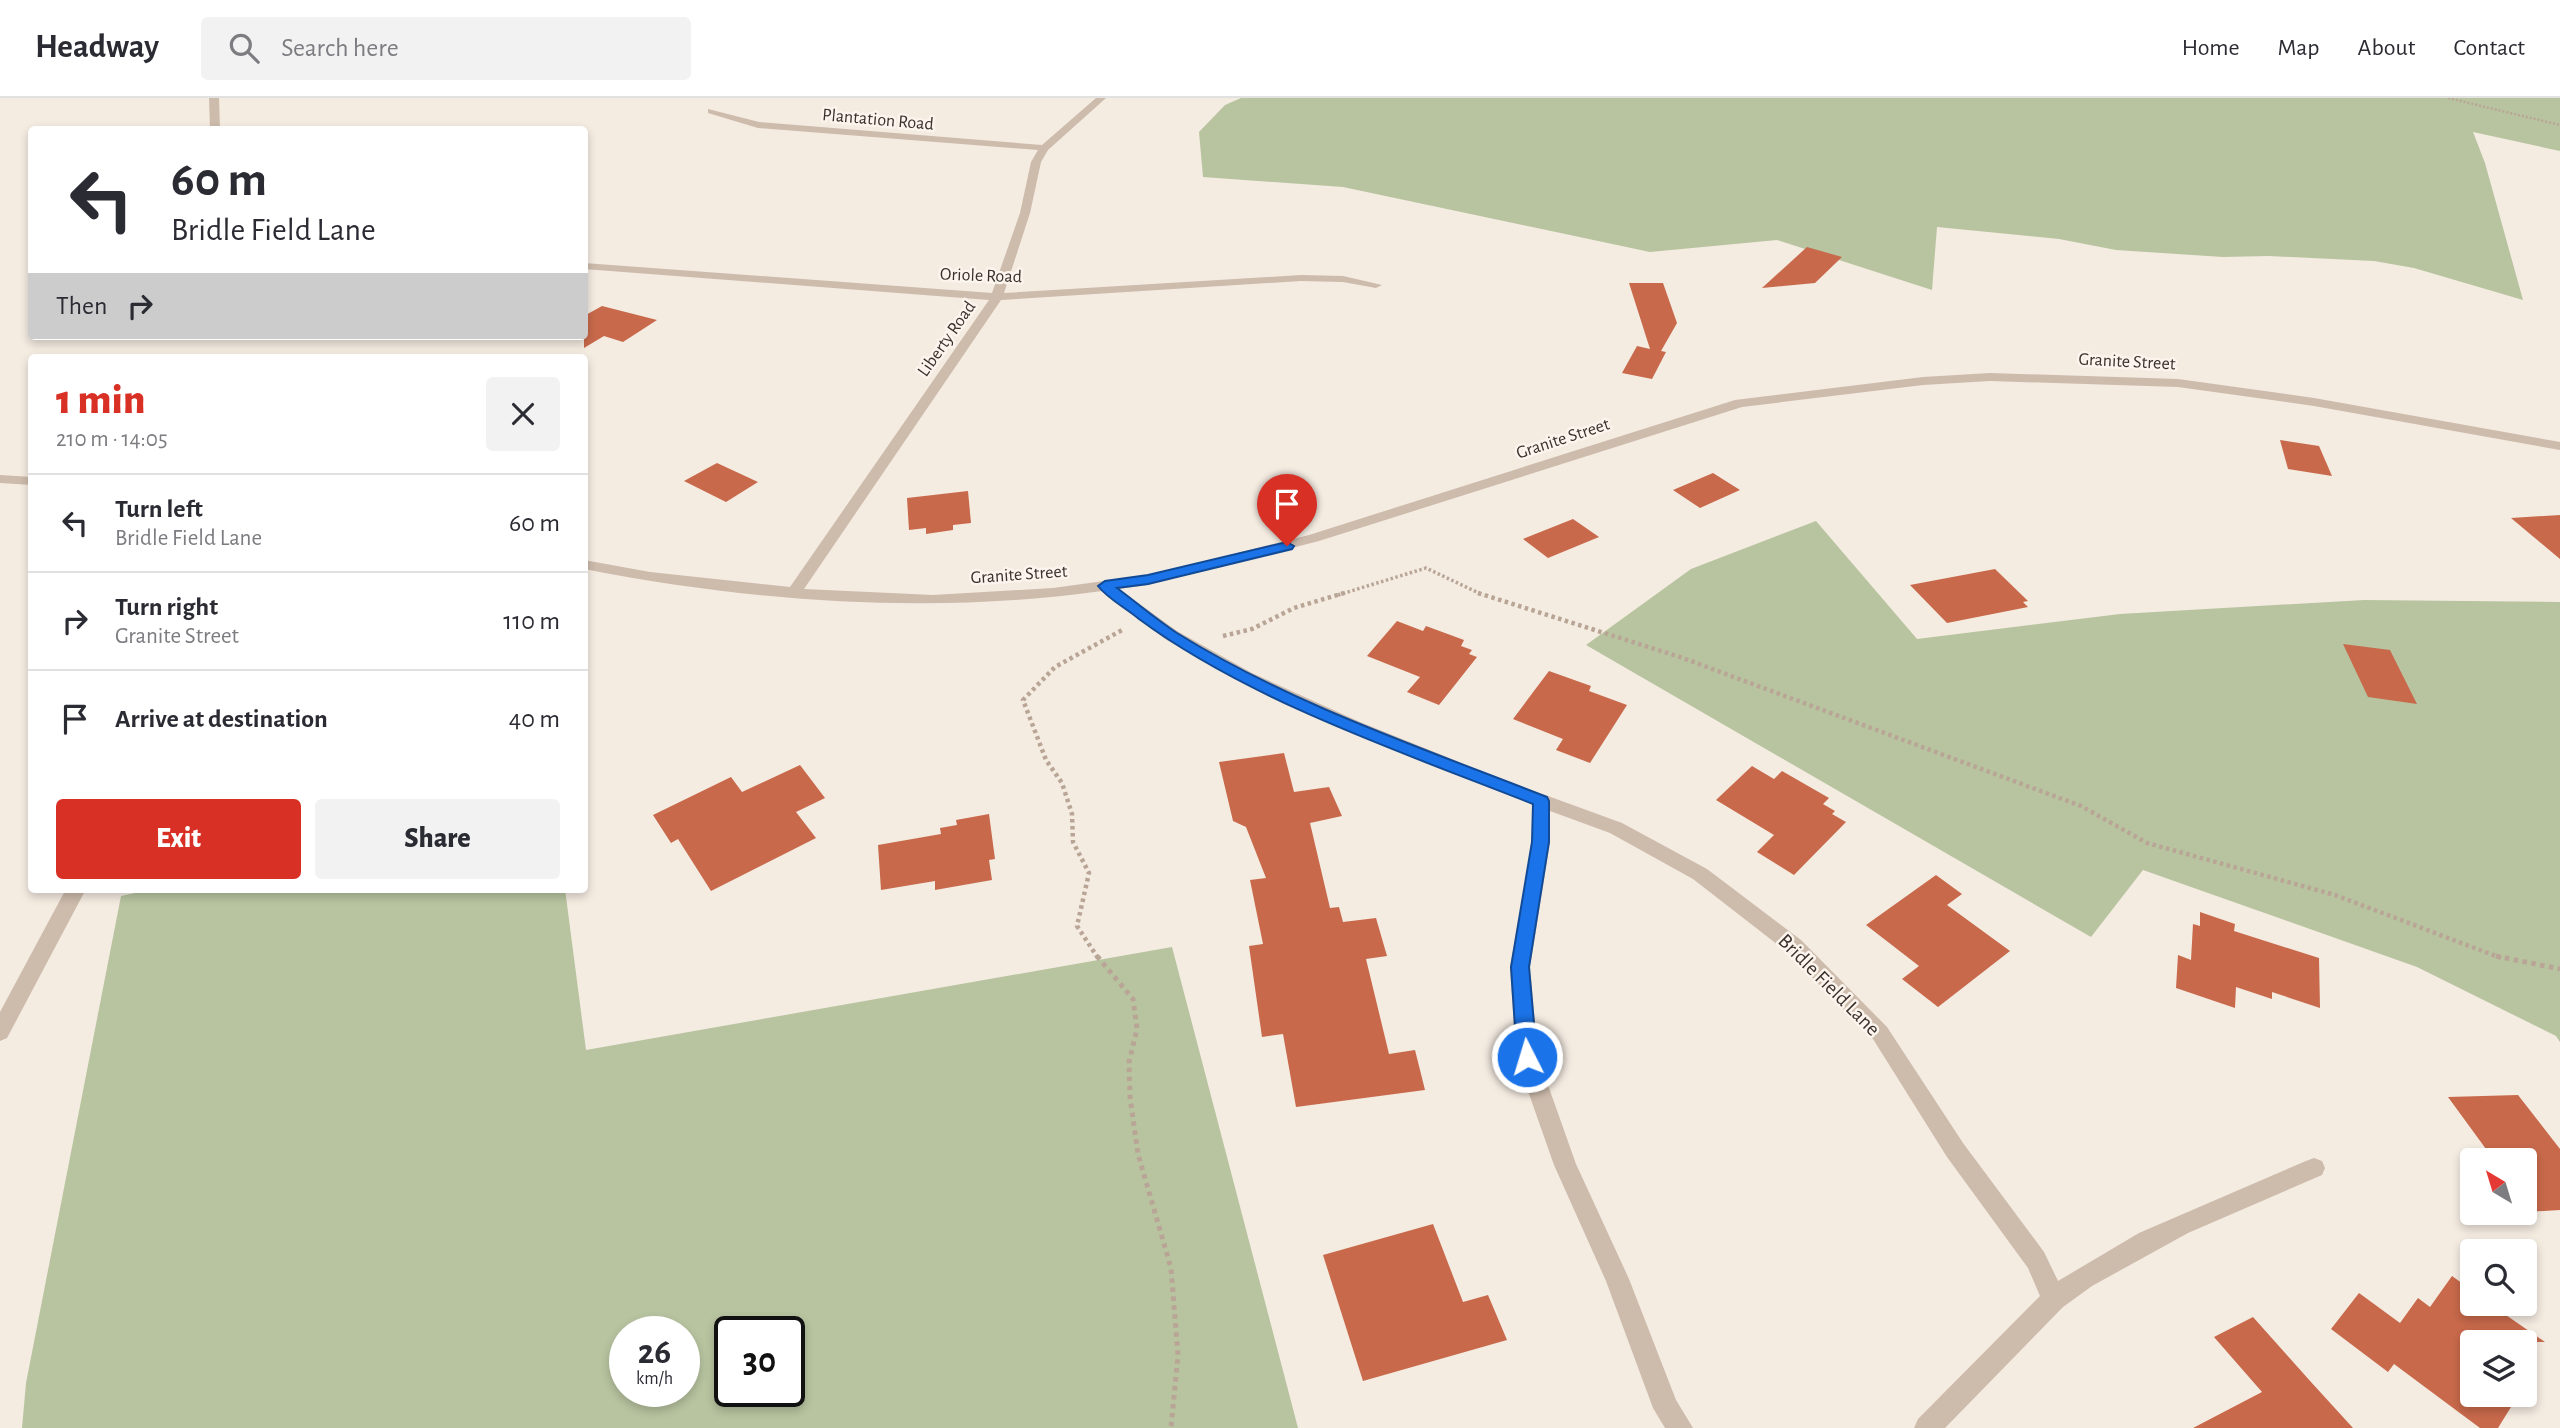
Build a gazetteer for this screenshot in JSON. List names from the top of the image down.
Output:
{
  "streets": {
    "street": [
      "Plantation Road",
      "Oriole Road",
      "Liberty Road",
      "Granite Street",
      "Bridle Field Lane"
    ]
  },
  "crossings": [
    ["Plantation Road", "Liberty Road"],
    ["Oriole Road", "Liberty Road"],
    ["Liberty Road", "Granite Street"],
    ["Granite Street", "Bridle Field Lane"]
  ],
  "north": "top left",
  "page": {
    "header": "Headway",
    "search": "Search here",
    "nav": [
      "Home",
      "Map",
      "About",
      "Contact"
    ],
    "turn": ["60 m", "Bridle Field Lane"],
    "then": "Then",
    "heading": ["1 min", "210 m · 14:05"],
    "list": [
      {
        "name": "Turn left",
        "note": "Bridle Field Lane",
        "value": "60 m"
      },
      {
        "name": "Turn right",
        "note": "Granite Street",
        "value": "110 m"
      },
      {
        "name": "Arrive at destination",
        "value": "40 m"
      }
    ],
    "buttons": ["Exit", "Share"],
    "speed": "26 km/h",
    "limit": "30"
  }
}
